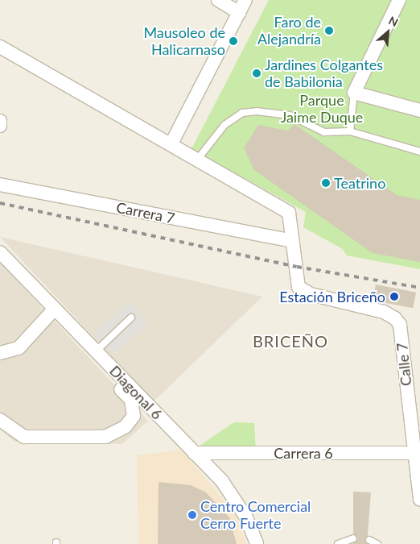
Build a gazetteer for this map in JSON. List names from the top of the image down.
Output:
{
  "streets": {
    "street": [
      "Carrera 7",
      "Calle 7",
      "Diagonal 6",
      "Carrera 6"
    ]
  },
  "crossings": [
    ["Carrera 7", "Calle 7"],
    ["Calle 7", "Carrera 6"],
    ["Diagonal 6", "Carrera 6"]
  ],
  "districts": ["BRICEÑO"],
  "parks": ["Parque Jaime Duque"],
  "places": [
    "Faro de Alejandría",
    "Mausoleo de Halicarnaso",
    "Jardines Colgantes de Babilonia",
    "Teatrino",
    "Estación Briceño",
    "Centro Comercial Cerro Fuerte"
  ],
  "north": "top right"
}
